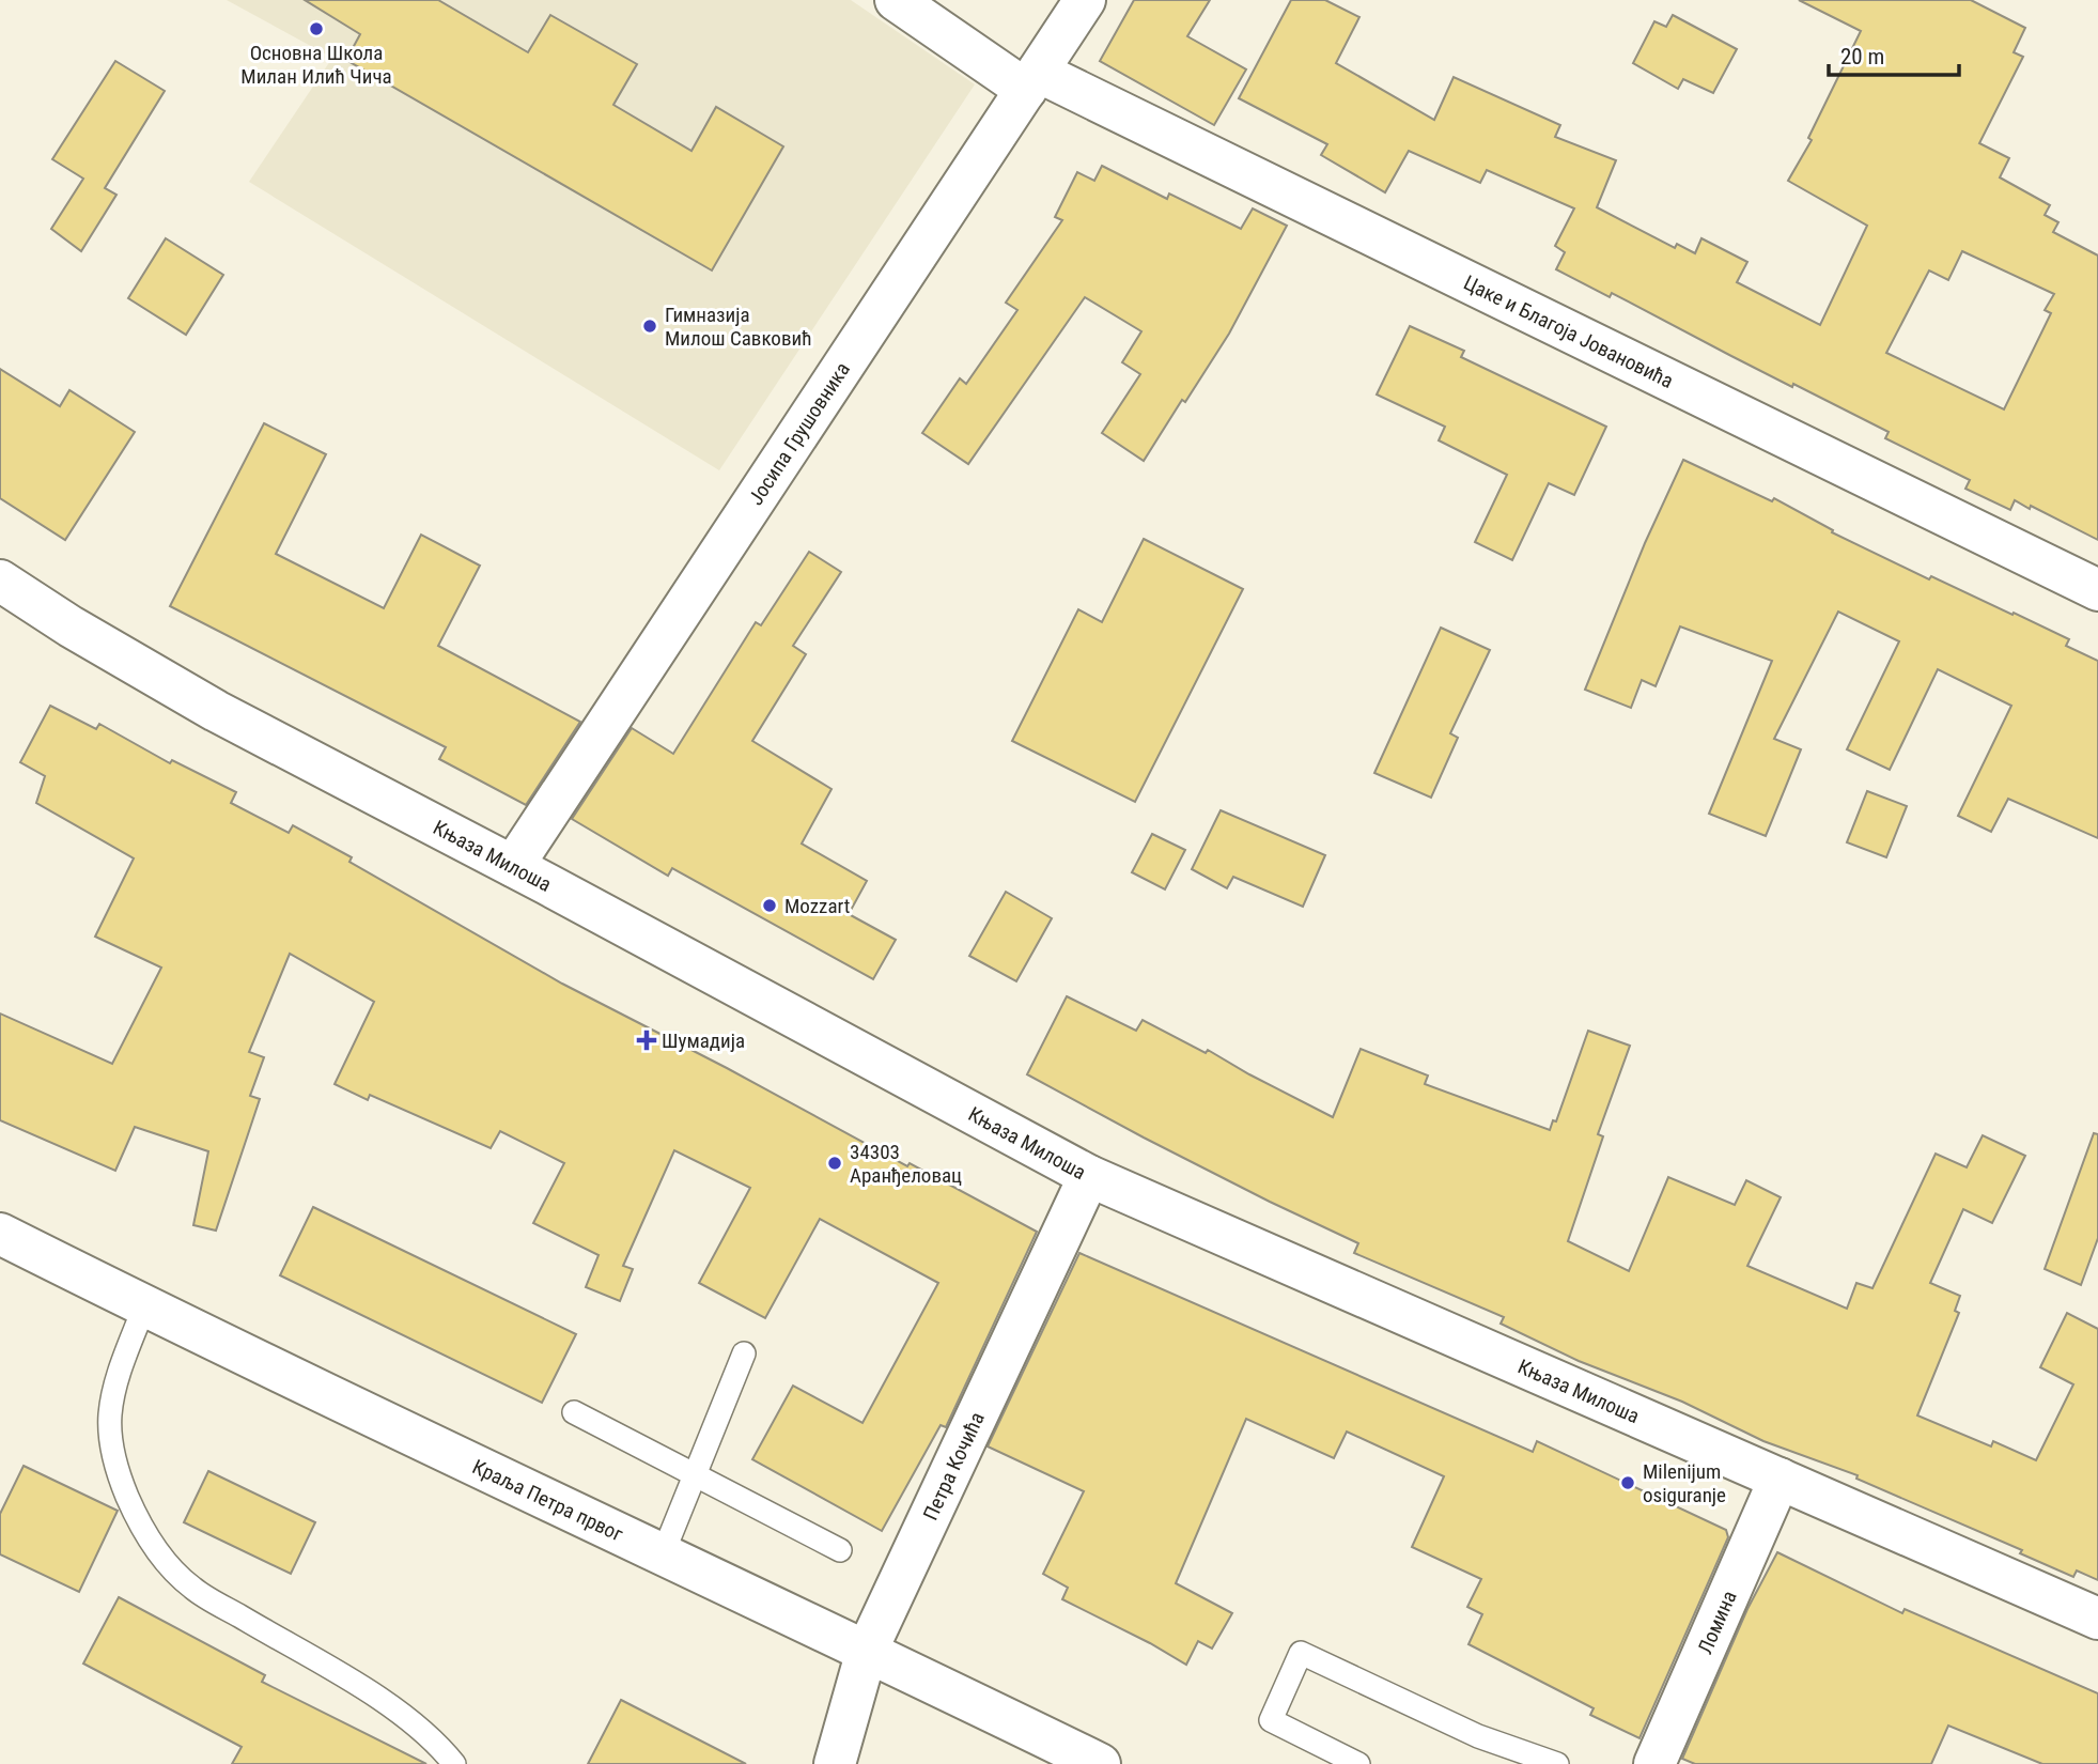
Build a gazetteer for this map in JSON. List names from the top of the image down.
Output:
{
  "streets": {
    "street": [
      "Цаке и Благоја Јовановића",
      "Јосипа Грушовника",
      "Књаза Милоша",
      "Петра Кочића",
      "Краља Петра првог",
      "Ломина"
    ]
  },
  "crossings": [
    ["Цаке и Благоја Јовановића", "Јосипа Грушовника"],
    ["Јосипа Грушовника", "Књаза Милоша"],
    ["Књаза Милоша", "Петра Кочића"],
    ["Књаза Милоша", "Ломина"],
    ["Петра Кочића", "Краља Петра првог"]
  ],
  "places": {
    "other": [
      "Основна Школа Милан Илић Чича",
      "Гимназија Милош Савковић",
      "Mozzart",
      "34303 Аранђеловац",
      "Milenijum osiguranje"
    ],
    "health": ["Шумадија"]
  },
  "scale_bar": "20 m"
}
